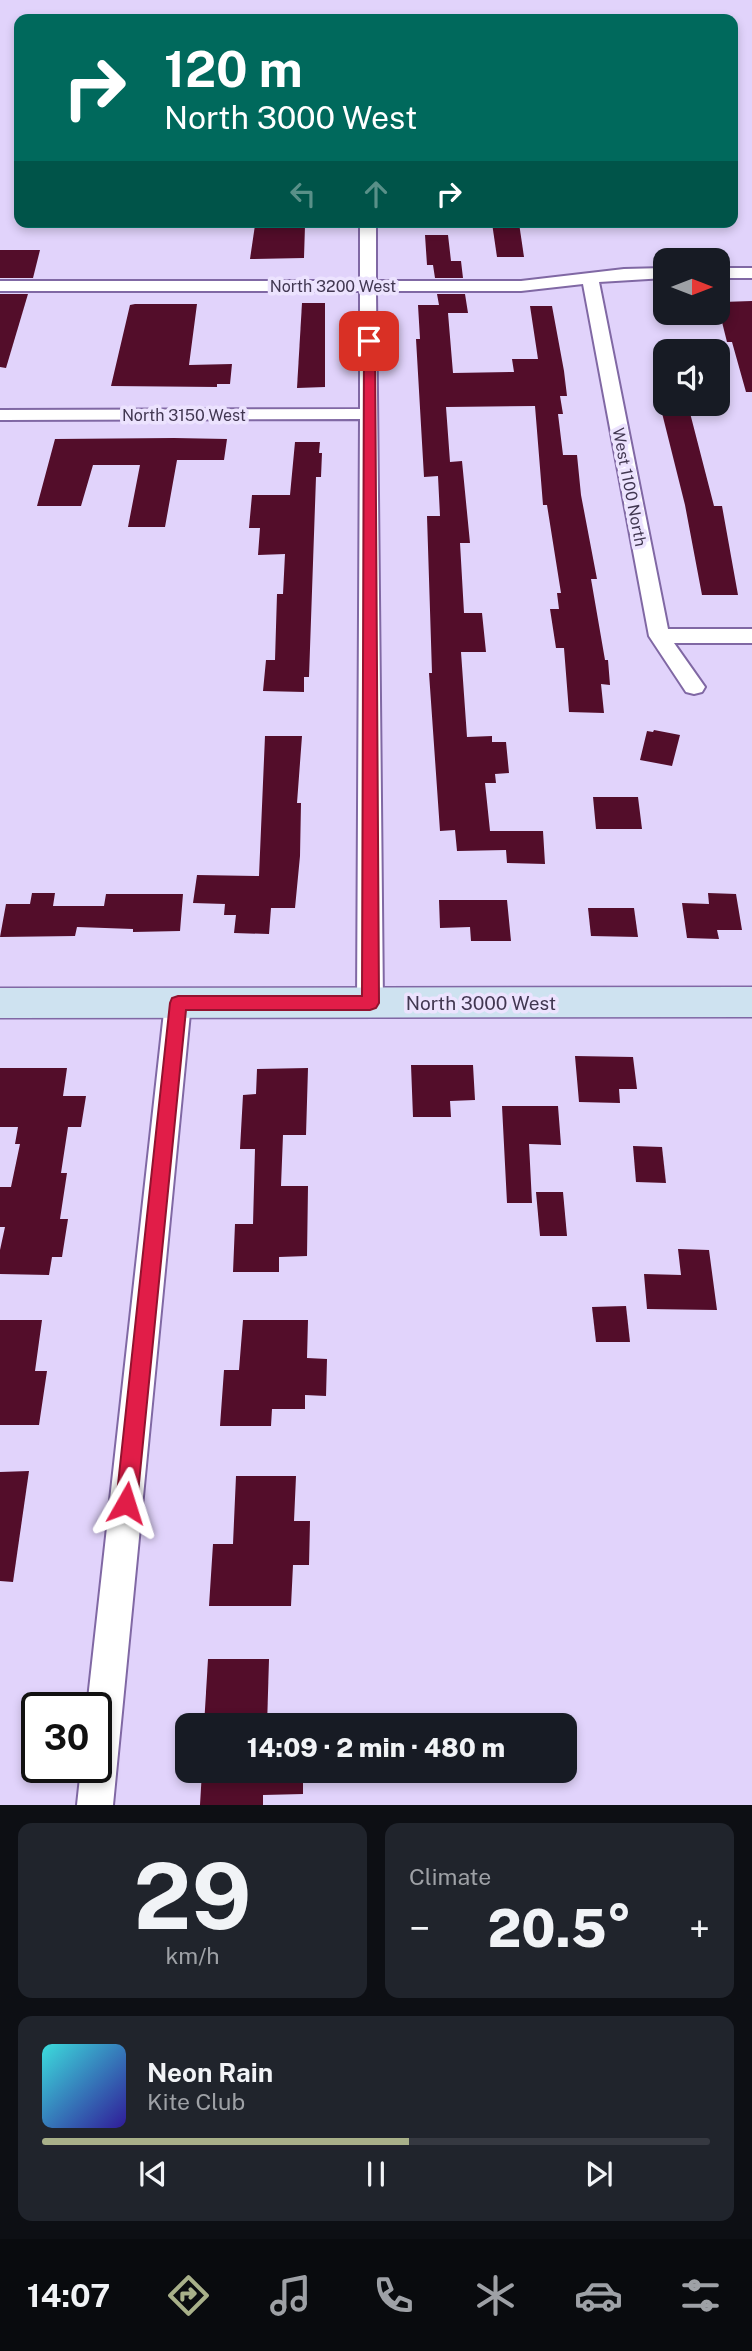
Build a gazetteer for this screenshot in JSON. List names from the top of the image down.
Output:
{
  "streets": {
    "main road": ["North 3000 West"],
    "street": ["North 3200 West", "North 3150 West", "West 1100 North"]
  },
  "crossings": [
    ["North 3200 West", "West 1100 North"]
  ],
  "north": "right",
  "page": {
    "turn": ["120 m", "North 3000 West"],
    "limit": "30",
    "trip": "14:09 · 2 min · 480 m",
    "tile": [
      ["29", "km/h"],
      "Climate"
    ],
    "heat": ["−", "20.5°", "+"],
    "song": ["Neon Rain", "Kite Club"],
    "tabs": "14:07"
  }
}
